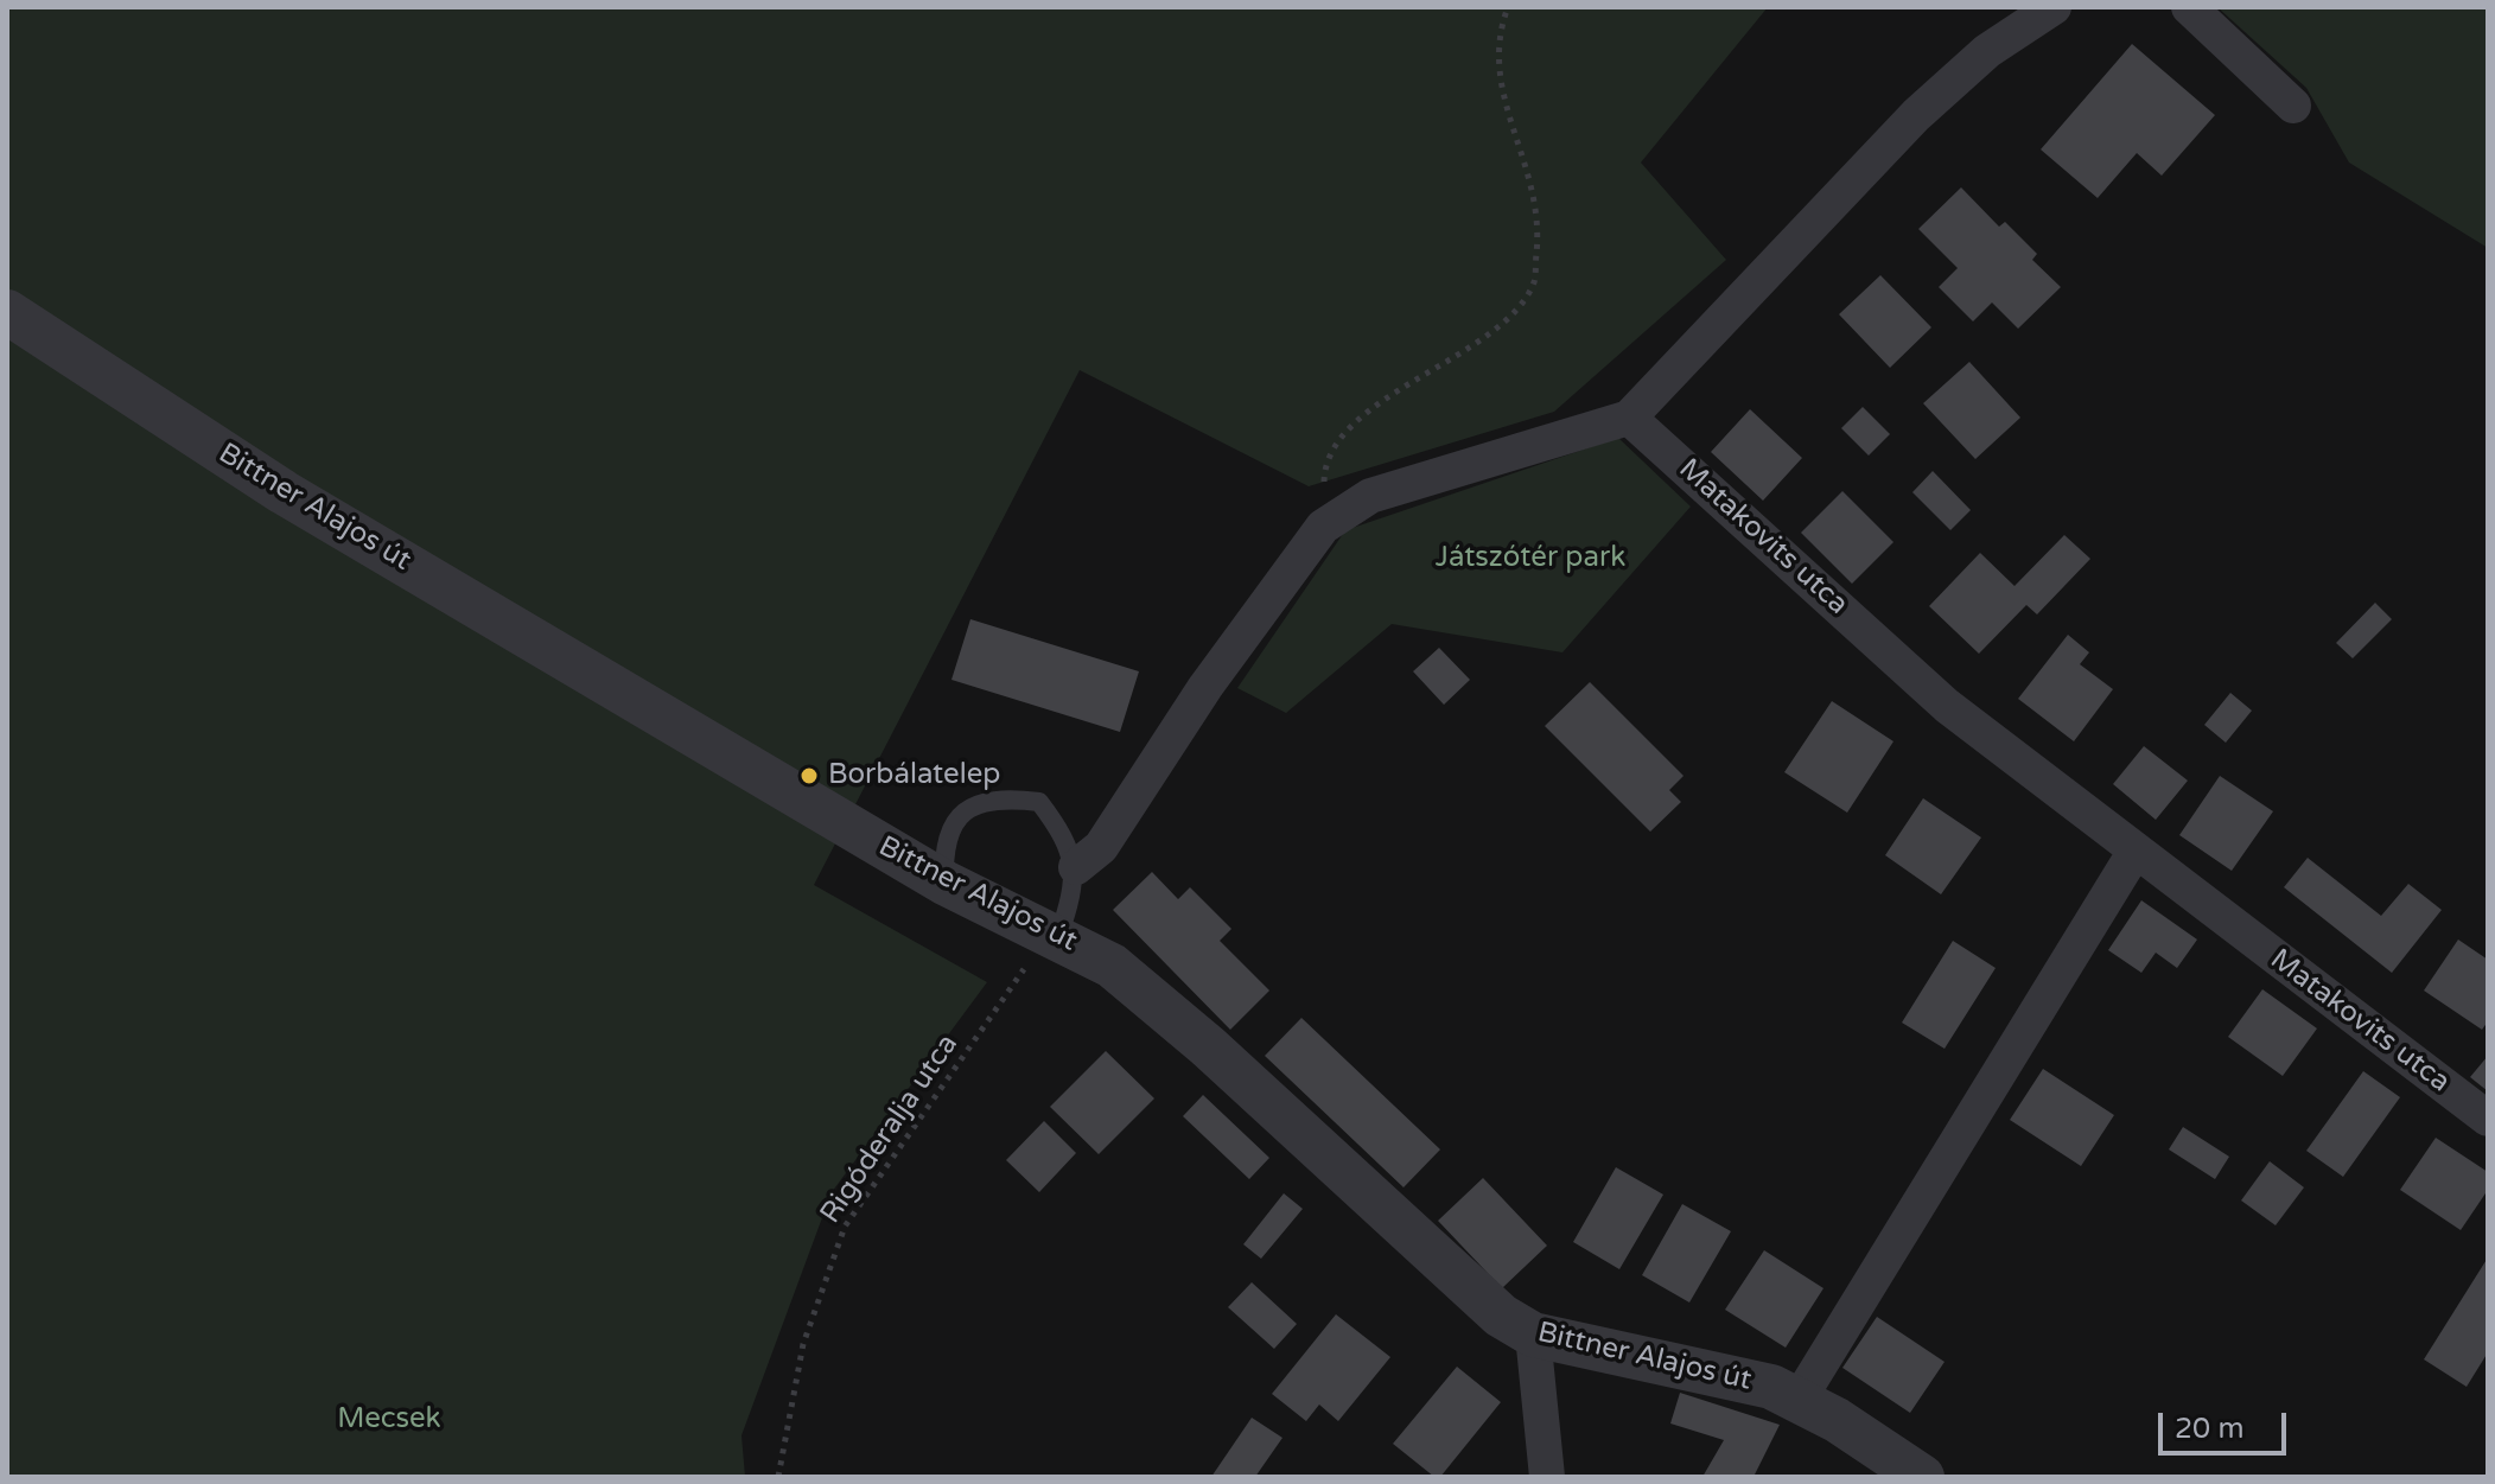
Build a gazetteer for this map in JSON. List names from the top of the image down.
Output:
{
  "streets": {
    "street": ["Bittner Alajos út", "Matakovits utca"],
    "path": ["Rigóderalja utca"]
  },
  "crossings": [
    ["Bittner Alajos út", "Rigóderalja utca"]
  ],
  "parks": ["Játszótér park", "Mecsek"],
  "places": ["Borbálatelep"],
  "scale_bar": "20 m"
}
